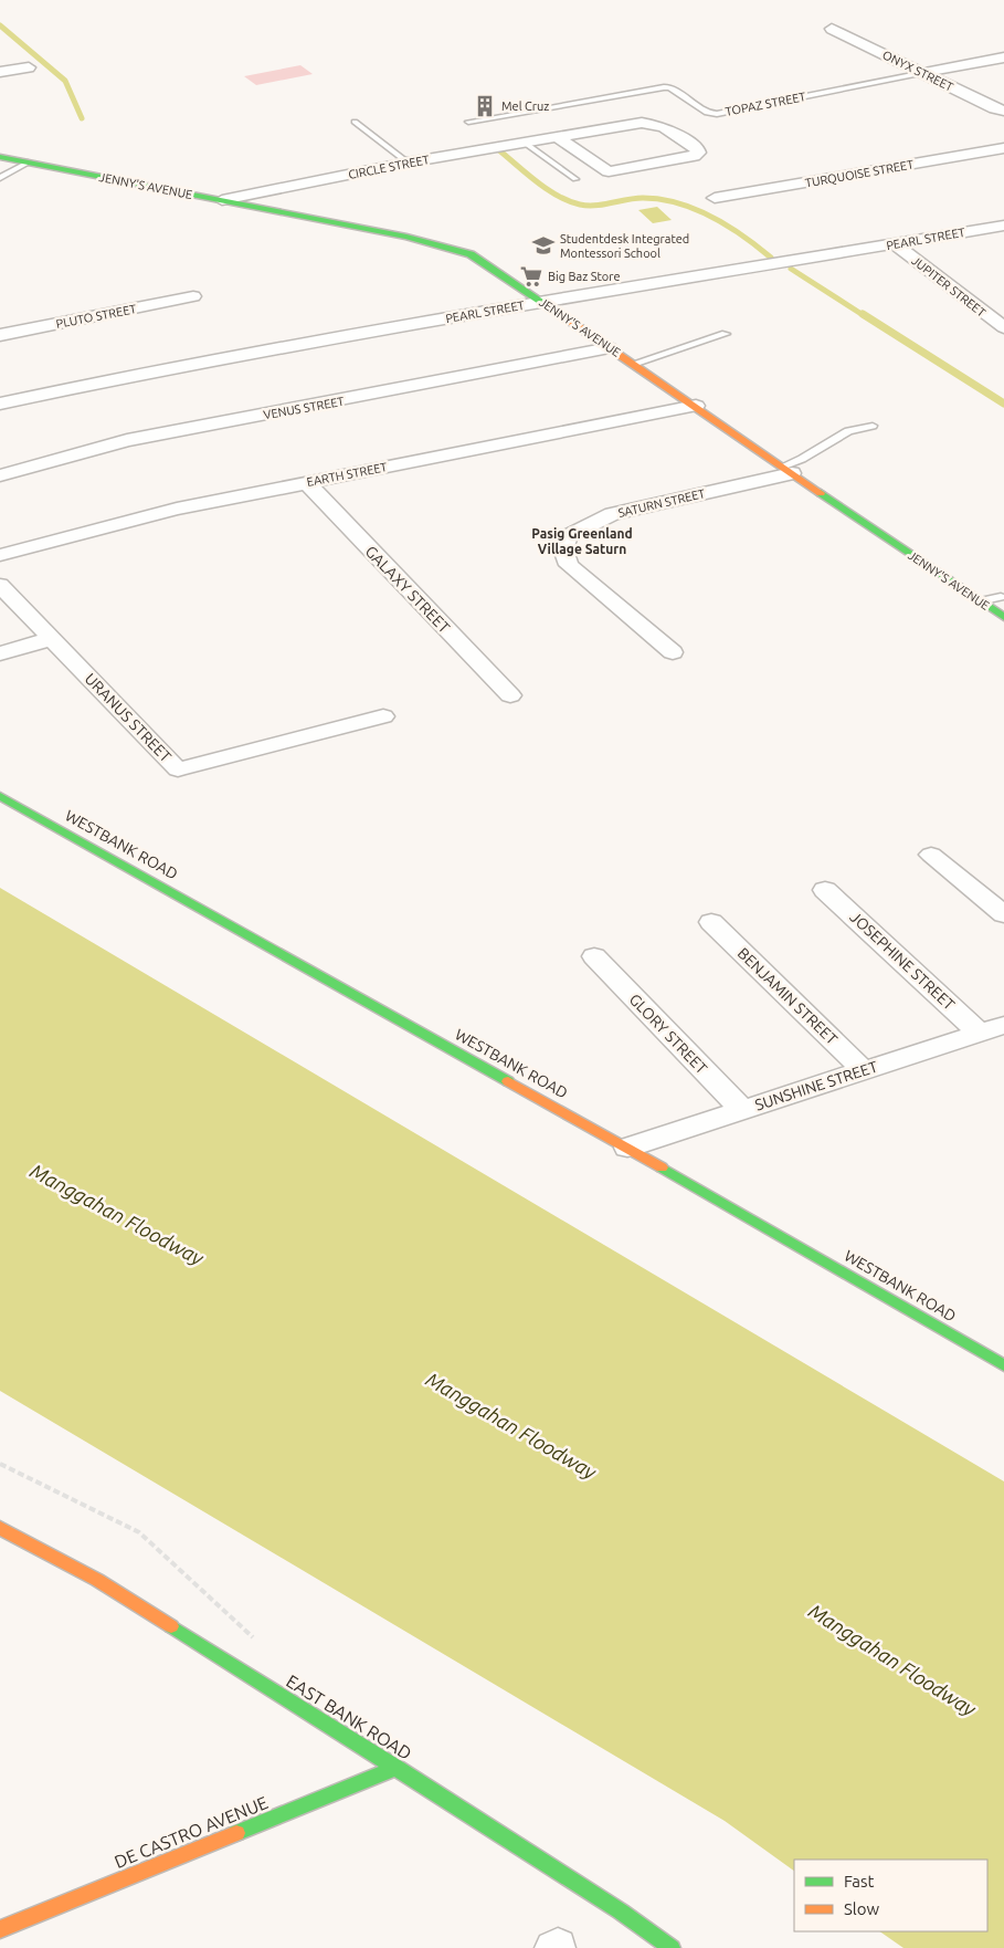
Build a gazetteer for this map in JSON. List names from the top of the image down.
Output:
{
  "streets": {
    "street": [
      "ONYX STREET",
      "TOPAZ STREET",
      "CIRCLE STREET",
      "TURQUOISE STREET",
      "JENNY'S AVENUE",
      "PEARL STREET",
      "JUPITER STREET",
      "PLUTO STREET",
      "VENUS STREET",
      "EARTH STREET",
      "SATURN STREET",
      "GALAXY STREET",
      "URANUS STREET",
      "WESTBANK ROAD",
      "JOSEPHINE STREET",
      "BENJAMIN STREET",
      "GLORY STREET",
      "SUNSHINE STREET",
      "EAST BANK ROAD",
      "DE CASTRO AVENUE"
    ]
  },
  "crossings": [
    ["ONYX STREET", "TOPAZ STREET"],
    ["CIRCLE STREET", "JENNY'S AVENUE"],
    ["JENNY'S AVENUE", "PEARL STREET"],
    ["JENNY'S AVENUE", "VENUS STREET"],
    ["JENNY'S AVENUE", "EARTH STREET"],
    ["JENNY'S AVENUE", "SATURN STREET"],
    ["PEARL STREET", "JUPITER STREET"],
    ["EARTH STREET", "GALAXY STREET"],
    ["WESTBANK ROAD", "SUNSHINE STREET"],
    ["JOSEPHINE STREET", "SUNSHINE STREET"],
    ["BENJAMIN STREET", "SUNSHINE STREET"],
    ["GLORY STREET", "SUNSHINE STREET"],
    ["EAST BANK ROAD", "DE CASTRO AVENUE"]
  ],
  "districts": ["Pasig Greenland Village Saturn"],
  "water": ["Manggahan Floodway"],
  "places": {
    "building": ["Mel Cruz"],
    "school or university": ["Studentdesk Integrated Montessori School"],
    "supermarket": ["Big Baz Store"]
  },
  "legend": ["Fast", "Slow"]
}
